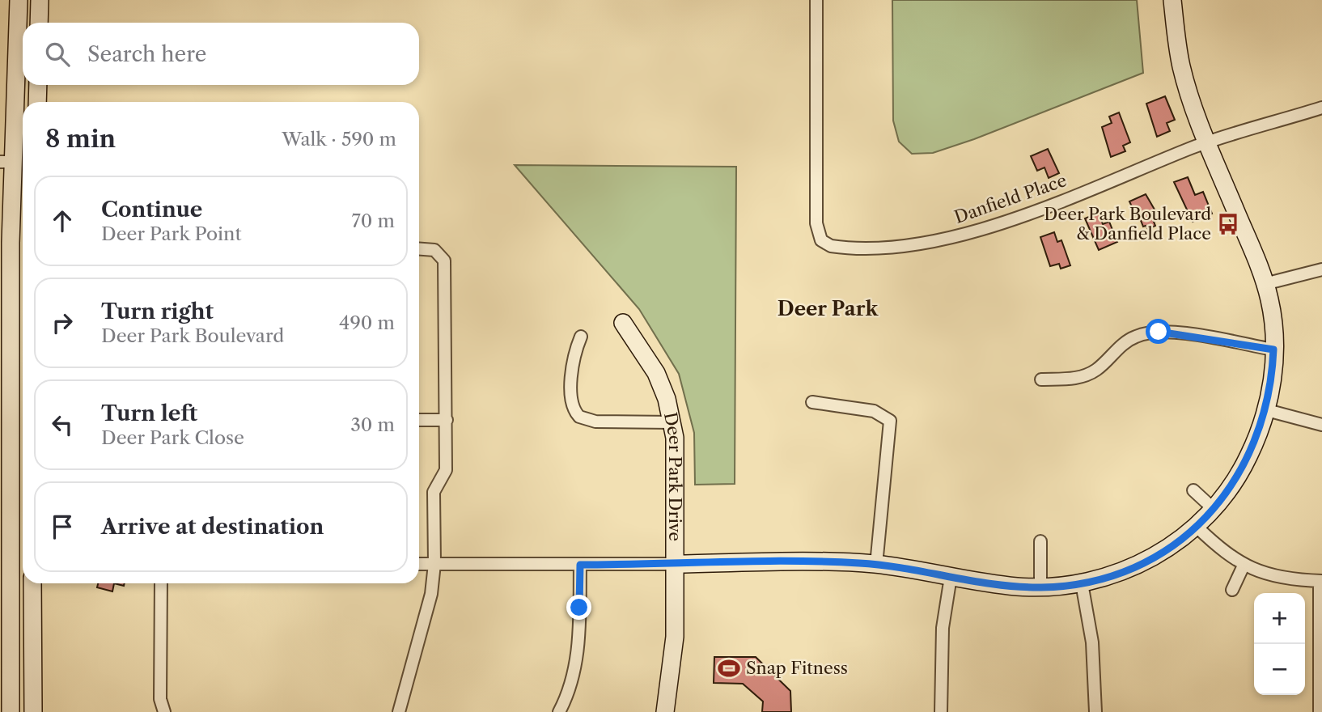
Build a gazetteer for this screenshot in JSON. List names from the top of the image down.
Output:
{
  "streets": {
    "street": ["Danfield Place", "Deer Park Drive"]
  },
  "districts": ["Deer Park"],
  "places": {
    "bus stop": ["Deer Park Boulevard & Danfield Place"],
    "sports": ["Snap Fitness"]
  },
  "page": {
    "search": "Search here",
    "heading": ["8 min", "Walk · 590 m"],
    "list": [
      ["Continue", "Deer Park Point", "70 m"],
      ["Turn right", "Deer Park Boulevard", "490 m"],
      ["Turn left", "Deer Park Close", "30 m"],
      "Arrive at destination"
    ],
    "map_buttons": ["+", "−"]
  }
}
